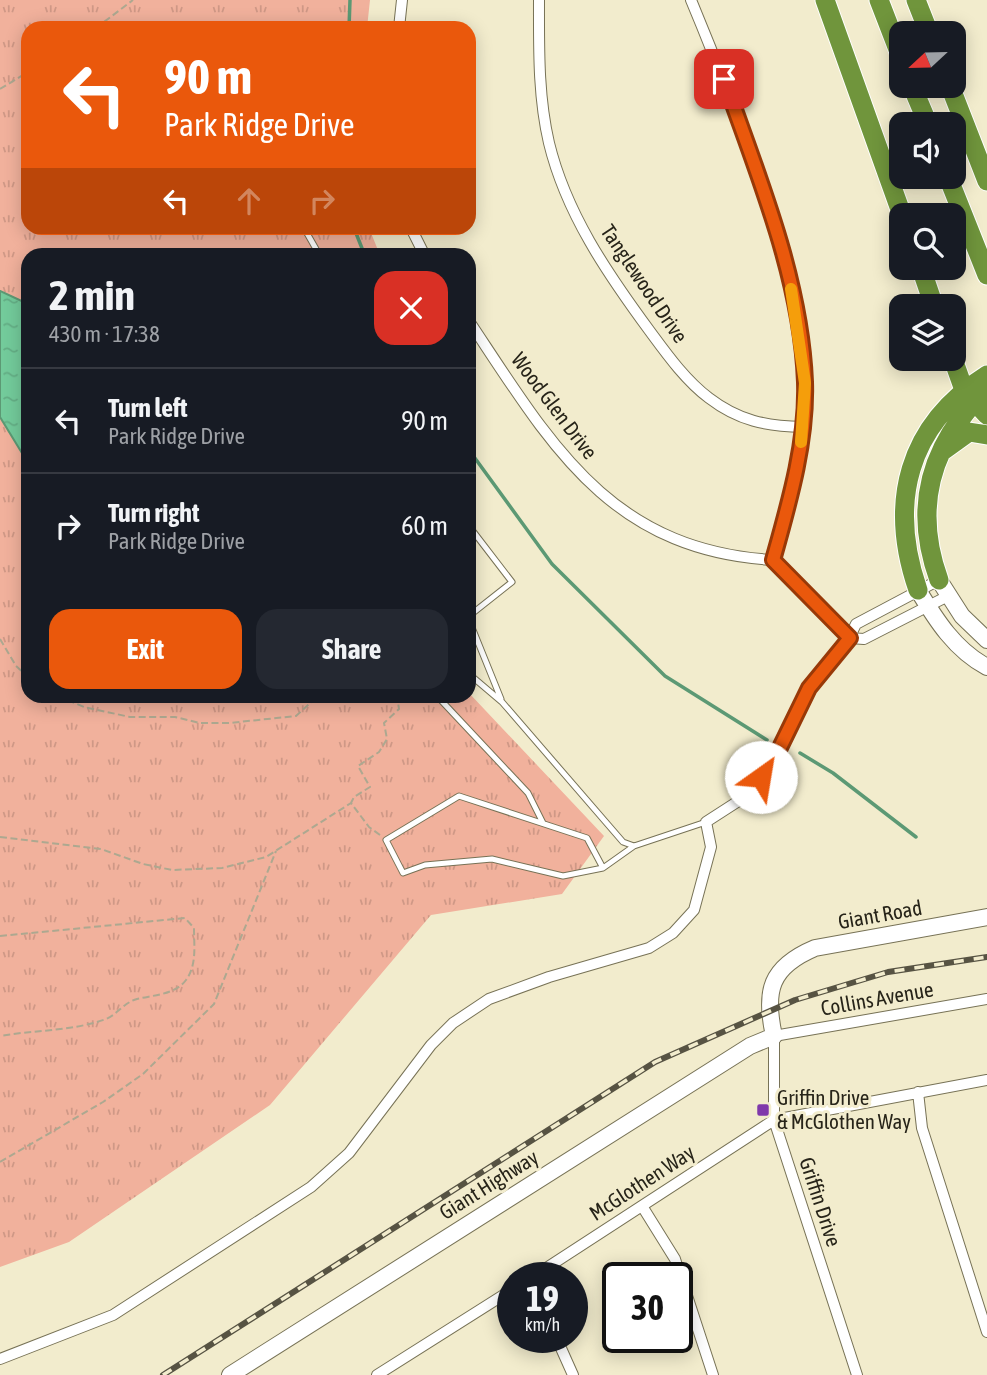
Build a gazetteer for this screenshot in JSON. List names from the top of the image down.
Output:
{
  "streets": {
    "street": [
      "Tanglewood Drive",
      "Wood Glen Drive",
      "Giant Road",
      "Collins Avenue",
      "McGlothen Way",
      "Giant Highway",
      "Griffin Drive"
    ]
  },
  "crossings": [
    ["Giant Road", "Collins Avenue"],
    ["Giant Road", "Giant Highway"],
    ["Giant Road", "Griffin Drive"],
    ["Collins Avenue", "Giant Highway"],
    ["Collins Avenue", "Griffin Drive"],
    ["McGlothen Way", "Griffin Drive"],
    ["Giant Highway", "Griffin Drive"]
  ],
  "places": {
    "transit": ["Griffin Drive & McGlothen Way"]
  },
  "north": "left",
  "page": {
    "turn": ["90 m", "Park Ridge Drive"],
    "heading": ["2 min", "430 m · 17:38"],
    "list": [
      {
        "name": "Turn left",
        "note": "Park Ridge Drive",
        "value": "90 m"
      },
      {
        "name": "Turn right",
        "note": "Park Ridge Drive",
        "value": "60 m"
      }
    ],
    "buttons": ["Exit", "Share"],
    "speed": "19 km/h",
    "limit": "30"
  }
}
